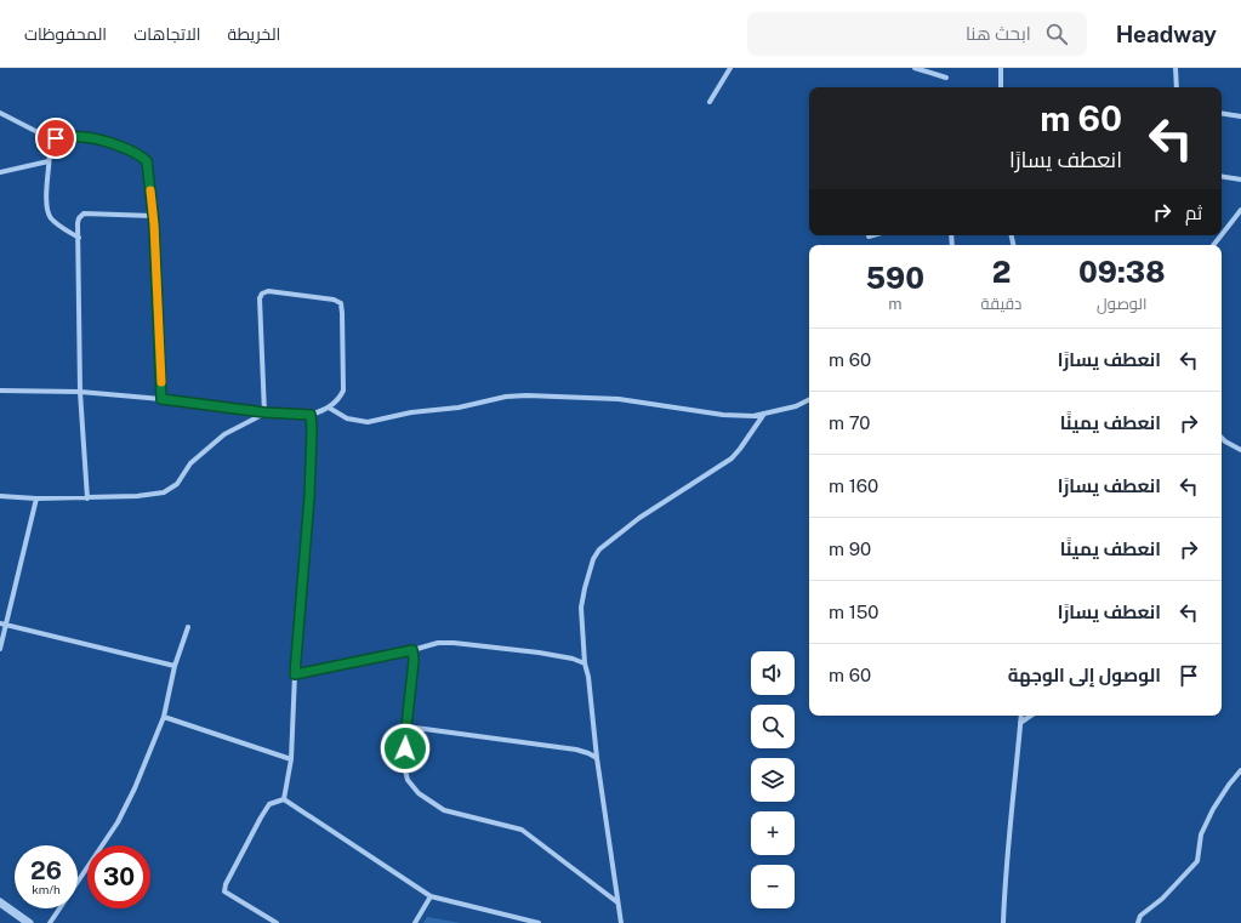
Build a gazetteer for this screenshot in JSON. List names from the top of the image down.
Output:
{
  "page": {
    "header": "Headway",
    "search": "ابحث هنا",
    "nav": ["الخريطة", "الاتجاهات", "المحفوظات"],
    "turn": ["60 m", "انعطف يسارًا"],
    "then": "ثم",
    "eta": [
      "09:38",
      "الوصول",
      "2",
      "دقيقة",
      "590",
      "m"
    ],
    "list": [
      {
        "name": "انعطف يسارًا",
        "value": "60 m"
      },
      {
        "name": "انعطف يمينًا",
        "value": "70 m"
      },
      {
        "name": "انعطف يسارًا",
        "value": "160 m"
      },
      {
        "name": "انعطف يمينًا",
        "value": "90 m"
      },
      {
        "name": "انعطف يسارًا",
        "value": "150 m"
      },
      {
        "name": "الوصول إلى الوجهة",
        "value": "60 m"
      }
    ],
    "map_buttons": ["+", "−"],
    "speed": "26 km/h",
    "limit": "30"
  }
}
